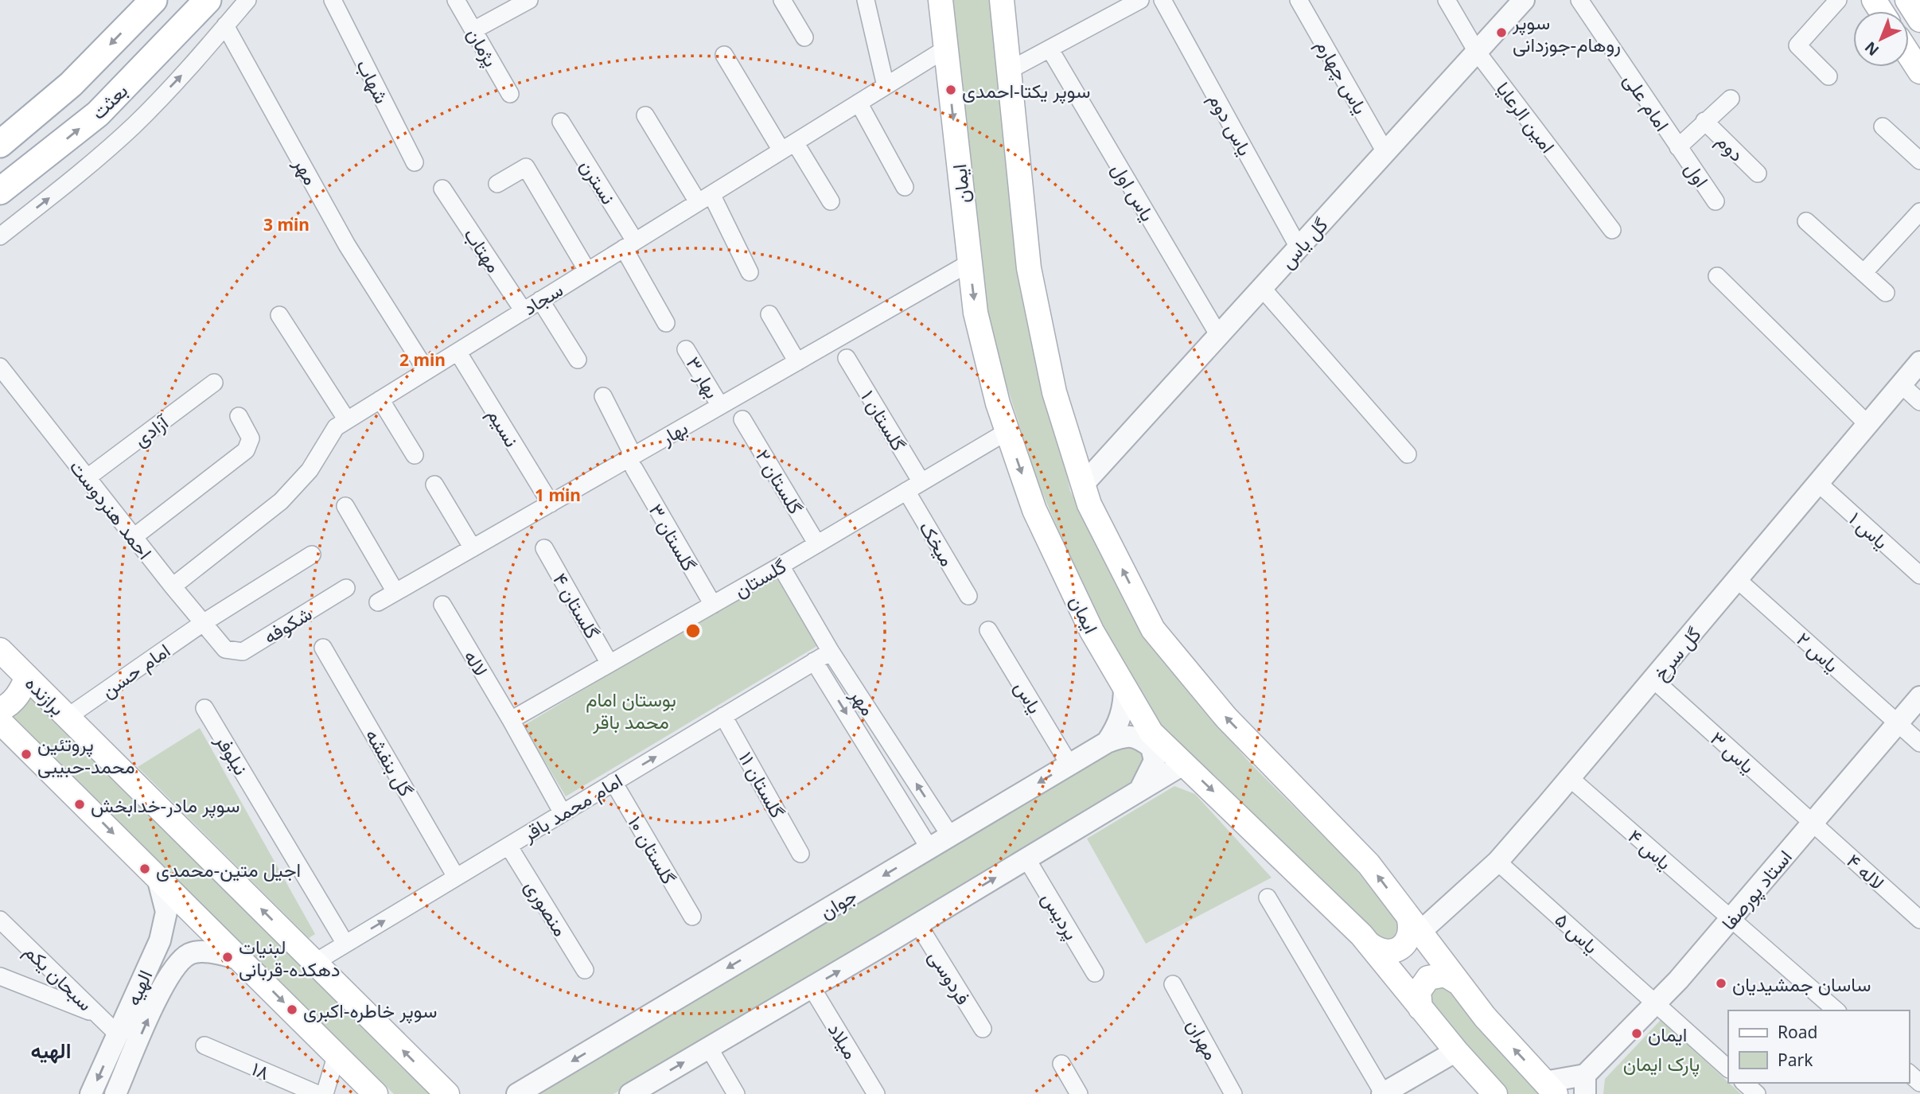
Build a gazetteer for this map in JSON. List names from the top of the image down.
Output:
{
  "streets": {
    "main road": ["بعثت", "ایمان", "برازنده"],
    "street": [
      "پژمان",
      "یاس چهارم",
      "شهاب",
      "امام علی",
      "امین الرعایا",
      "یاس دوم",
      "دوم",
      "مهر",
      "اول",
      "نسترن",
      "یاس اول",
      "گل یاس",
      "مهتاب",
      "سجاد",
      "بهار ۳",
      "گلستان ۱",
      "نسیم",
      "آزادی",
      "بهار",
      "گلستان ۲",
      "احمد هنردوست",
      "یاس ۱",
      "گلستان ۳",
      "میخک",
      "گلستان",
      "گلستان ۴",
      "شکوفه",
      "یاس ۲",
      "گل سرخ",
      "لاله",
      "امام حسن",
      "یاس",
      "یاس ۳",
      "نیلوفر",
      "گل بنفشه",
      "گلستان ۱۱",
      "امام محمد باقر",
      "یاس ۴",
      "گلستان ۱۰",
      "لاله ۴",
      "استاد پورصفا",
      "جوان",
      "منصوری",
      "پردیس",
      "یاس ۵",
      "سبحان یکم",
      "فردوسی",
      "الهیه",
      "مهران",
      "میلاد",
      "۱۸"
    ]
  },
  "crossings": [
    ["یاس چهارم", "گل یاس"],
    ["امام علی", "اول"],
    ["امین الرعایا", "گل یاس"],
    ["یاس دوم", "گل یاس"],
    ["مهر", "سجاد"],
    ["مهر", "گلستان"],
    ["مهر", "امام محمد باقر"],
    ["مهر", "جوان"],
    ["نسترن", "سجاد"],
    ["ایمان", "سجاد"],
    ["ایمان", "بهار"],
    ["ایمان", "گلستان"],
    ["ایمان", "جوان"],
    ["یاس اول", "گل یاس"],
    ["مهتاب", "سجاد"],
    ["سجاد", "نسیم"],
    ["سجاد", "احمد هنردوست"],
    ["بهار ۳", "بهار"],
    ["گلستان ۱", "گلستان"],
    ["نسیم", "بهار"],
    ["آزادی", "احمد هنردوست"],
    ["بهار", "گلستان ۳"],
    ["گلستان ۲", "گلستان"],
    ["احمد هنردوست", "شکوفه"],
    ["احمد هنردوست", "امام حسن"],
    ["یاس ۱", "گل سرخ"],
    ["گلستان ۳", "گلستان"],
    ["میخک", "گلستان"],
    ["گلستان", "گلستان ۴"],
    ["گلستان", "لاله"],
    ["یاس ۲", "گل سرخ"],
    ["یاس ۲", "استاد پورصفا"],
    ["گل سرخ", "یاس ۳"],
    ["گل سرخ", "یاس ۴"],
    ["گل سرخ", "یاس ۵"],
    ["لاله", "امام محمد باقر"],
    ["امام حسن", "برازنده"],
    ["برازنده", "امام محمد باقر"],
    ["یاس", "جوان"],
    ["یاس ۳", "لاله ۴"],
    ["یاس ۳", "استاد پورصفا"],
    ["نیلوفر", "امام محمد باقر"],
    ["گل بنفشه", "امام محمد باقر"],
    ["گلستان ۱۱", "امام محمد باقر"],
    ["امام محمد باقر", "گلستان ۱۰"],
    ["امام محمد باقر", "منصوری"],
    ["یاس ۴", "استاد پورصفا"],
    ["لاله ۴", "استاد پورصفا"],
    ["استاد پورصفا", "یاس ۵"],
    ["سبحان یکم", "الهیه"]
  ],
  "one_way": ["امام محمد باقر"],
  "districts": ["الهیه"],
  "parks": ["بوستان امام محمد باقر", "پارک ایمان"],
  "places": [
    "سوپر روهام-جوزدانی",
    "سوپر یکتا-احمدی",
    "پروتئین محمد-حبیبی",
    "سوپر مادر-خدابخش",
    "اجیل متین-محمدی",
    "لبنیات دهکده-قربانی",
    "ساسان جمشیدیان",
    "سوپر خاطره-اکبری",
    "ایمان"
  ],
  "legend": ["Road", "Park"],
  "north": "bottom left",
  "rings": ["3 min", "2 min", "1 min"]
}
